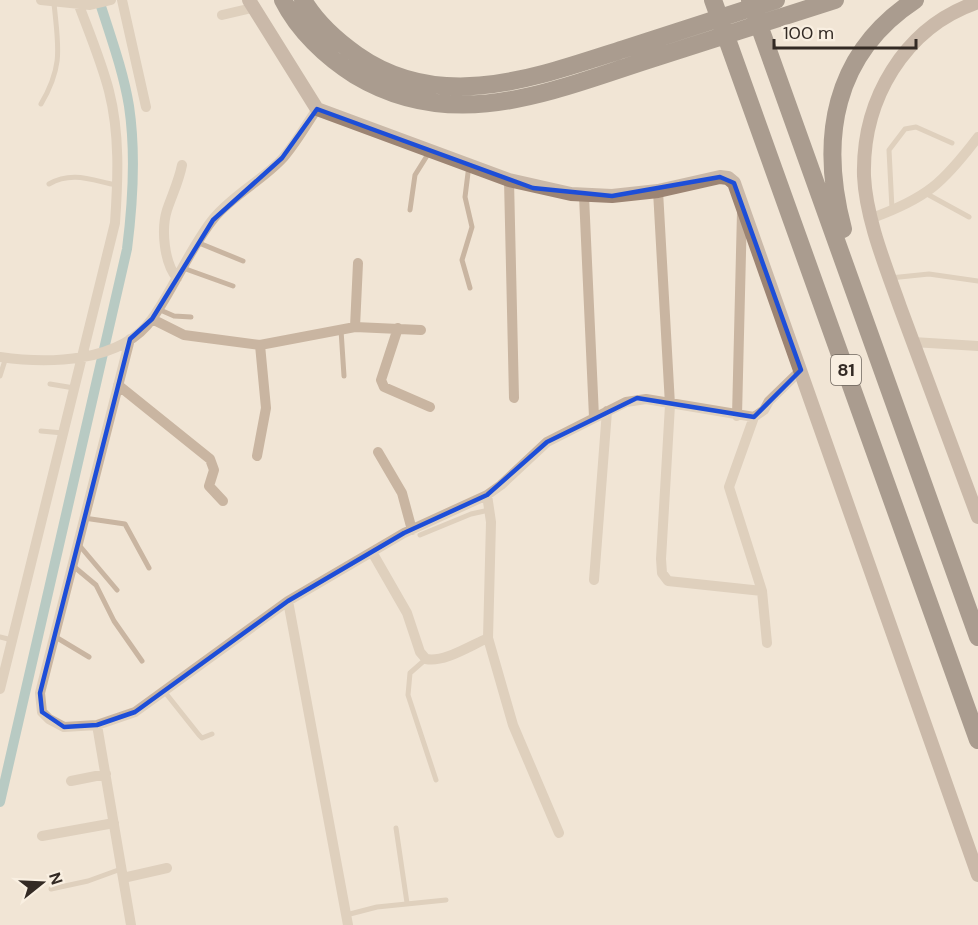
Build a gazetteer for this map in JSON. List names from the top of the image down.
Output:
{
  "streets": {
    "highway": ["81"]
  },
  "scale_bar": "100 m",
  "north": "right"
}
